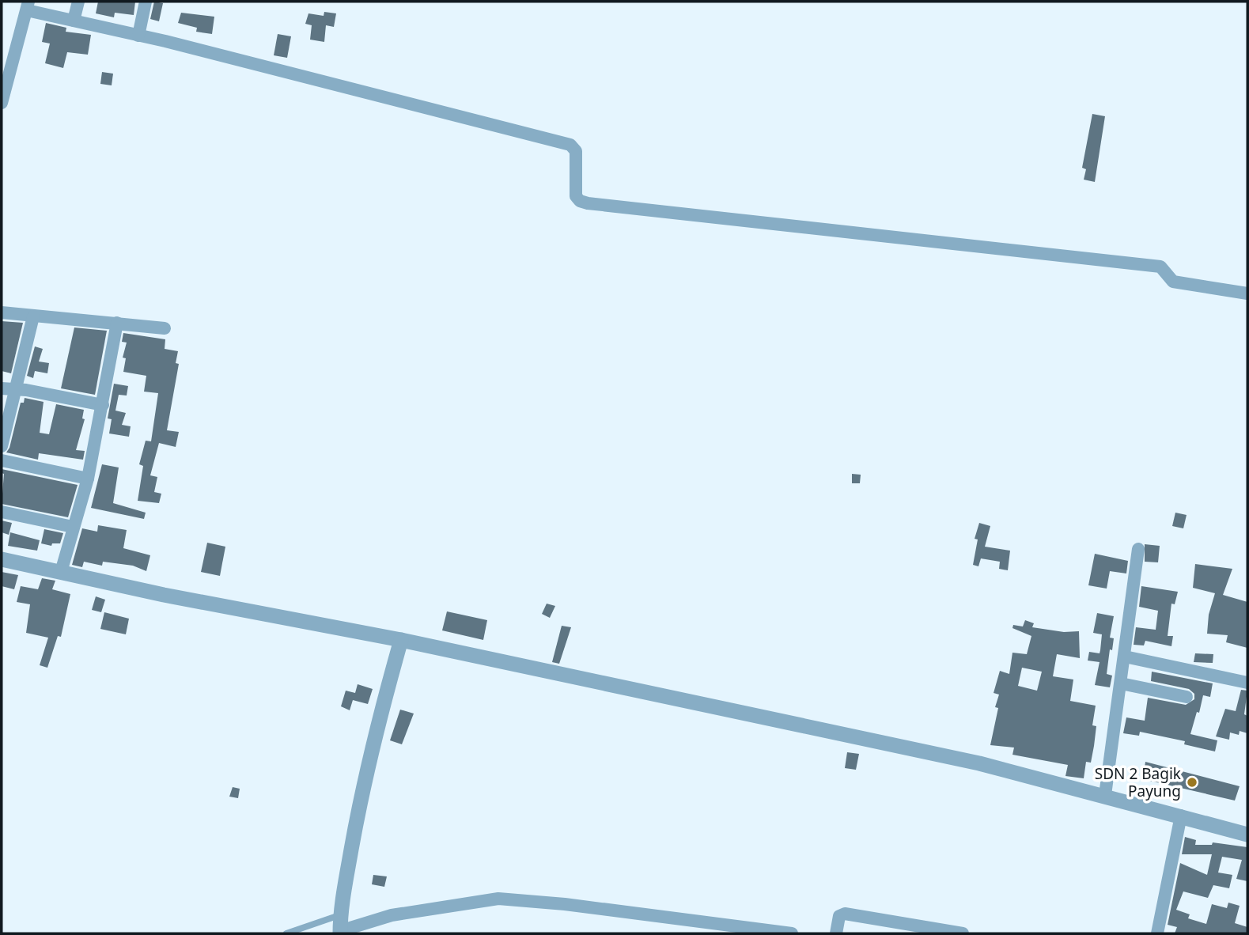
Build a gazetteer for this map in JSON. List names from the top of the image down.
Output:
{
  "places": ["SDN 2 Bagik Payung"]
}
